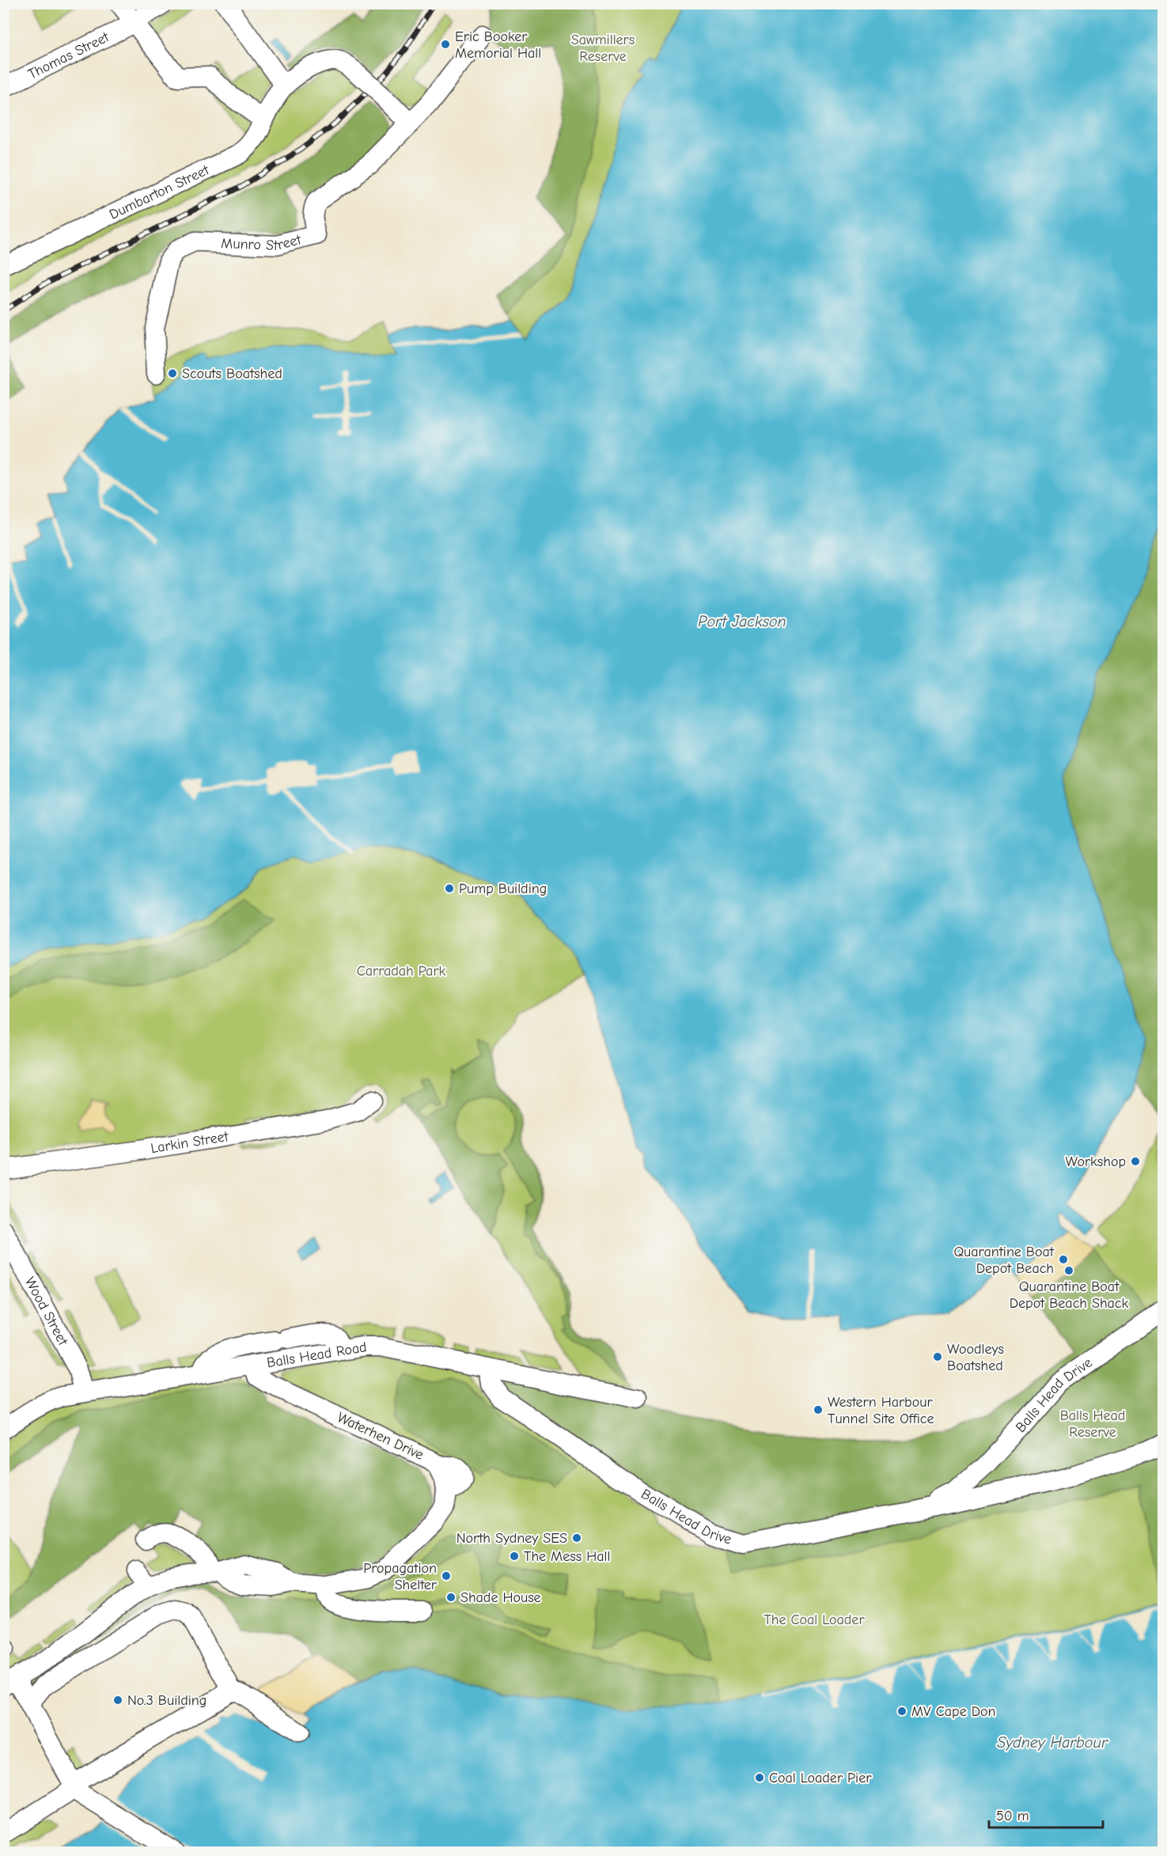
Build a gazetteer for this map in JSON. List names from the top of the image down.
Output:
{
  "streets": {
    "street": [
      "Thomas Street",
      "Dumbarton Street",
      "Munro Street",
      "Larkin Street",
      "Wood Street",
      "Balls Head Road",
      "Balls Head Drive",
      "Waterhen Drive"
    ]
  },
  "crossings": [
    ["Wood Street", "Balls Head Road"],
    ["Balls Head Road", "Balls Head Drive"],
    ["Balls Head Road", "Waterhen Drive"]
  ],
  "water": ["Port Jackson", "Sydney Harbour"],
  "parks": [
    "Sawmillers Reserve",
    "Carradah Park",
    "Balls Head Reserve",
    "The Coal Loader"
  ],
  "places": [
    "Eric Booker Memorial Hall",
    "Scouts Boatshed",
    "Pump Building",
    "Workshop",
    "Quarantine Boat Depot Beach",
    "Quarantine Boat Depot Beach Shack",
    "Woodleys Boatshed",
    "Western Harbour Tunnel Site Office",
    "North Sydney SES",
    "The Mess Hall",
    "Propagation Shelter",
    "Shade House",
    "No.3 Building",
    "MV Cape Don",
    "Coal Loader Pier"
  ],
  "scale_bar": "50 m"
}
